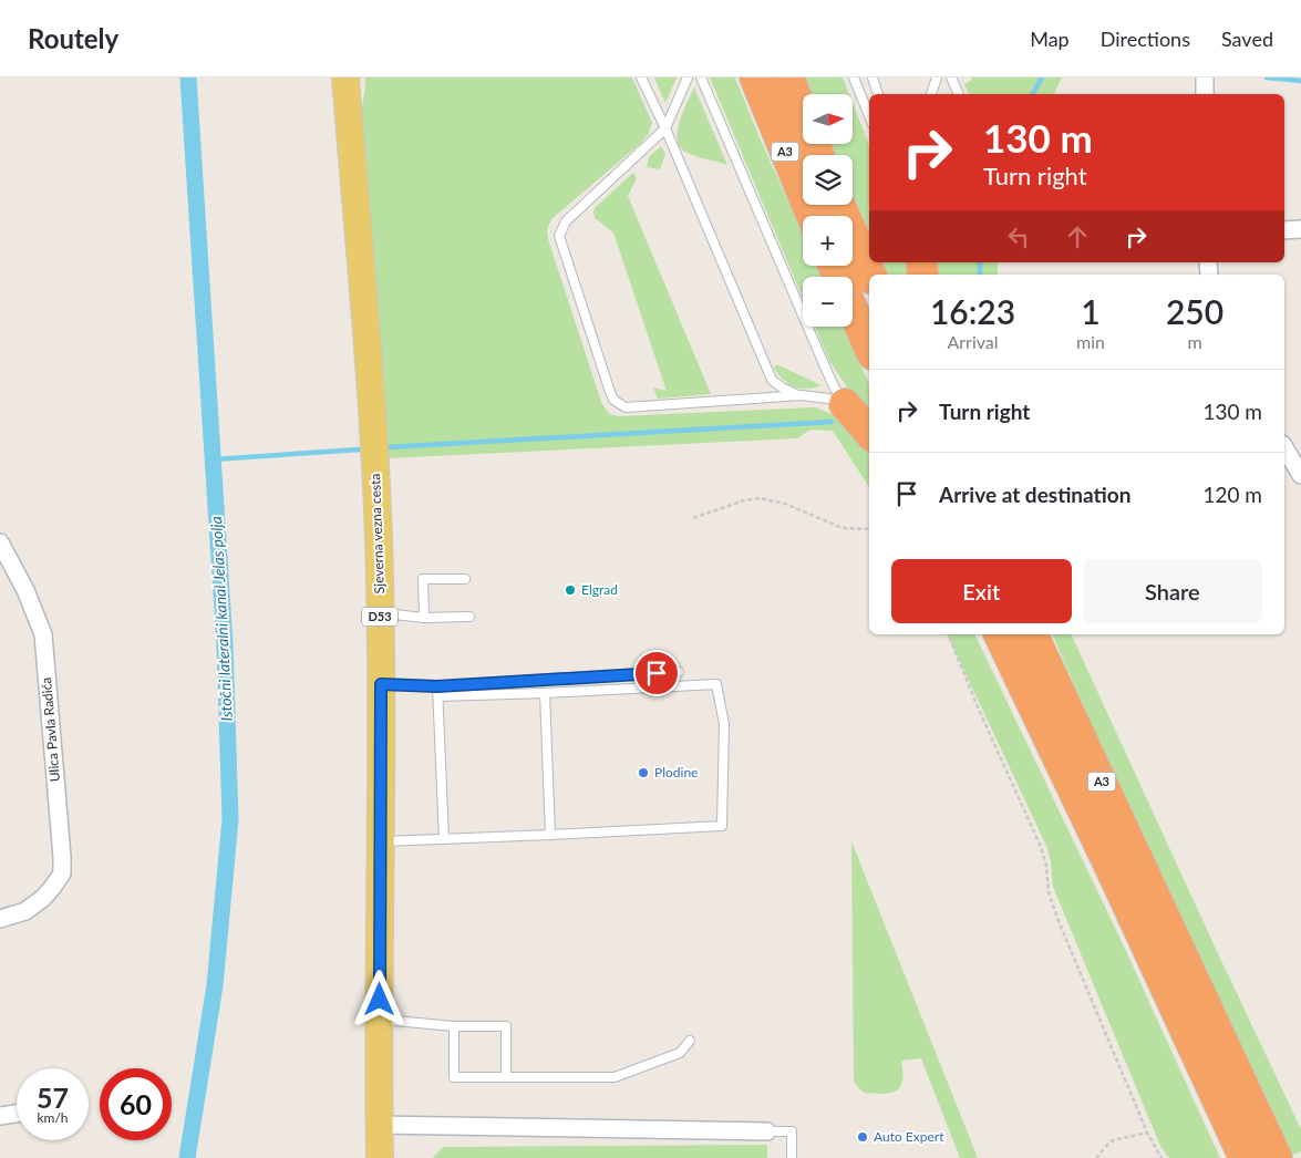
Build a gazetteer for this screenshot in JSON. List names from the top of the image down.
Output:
{
  "streets": {
    "highway": ["A3"],
    "main road": ["Sjeverna vezna cesta", "D53"],
    "street": ["Ulica Pavla Radića"]
  },
  "water": ["Istočni lateralni kanal Jelas polja"],
  "places": ["Elgrad", "Plodine", "Auto Expert"],
  "north": "right",
  "page": {
    "header": "Routely",
    "nav": ["Map", "Directions", "Saved"],
    "map_buttons": ["+", "−"],
    "turn": ["130 m", "Turn right"],
    "eta": [
      "16:23",
      "Arrival",
      "1",
      "min",
      "250",
      "m"
    ],
    "list": [
      {
        "name": "Turn right",
        "value": "130 m"
      },
      {
        "name": "Arrive at destination",
        "value": "120 m"
      }
    ],
    "buttons": ["Exit", "Share"],
    "speed": "57 km/h",
    "limit": "60"
  }
}
